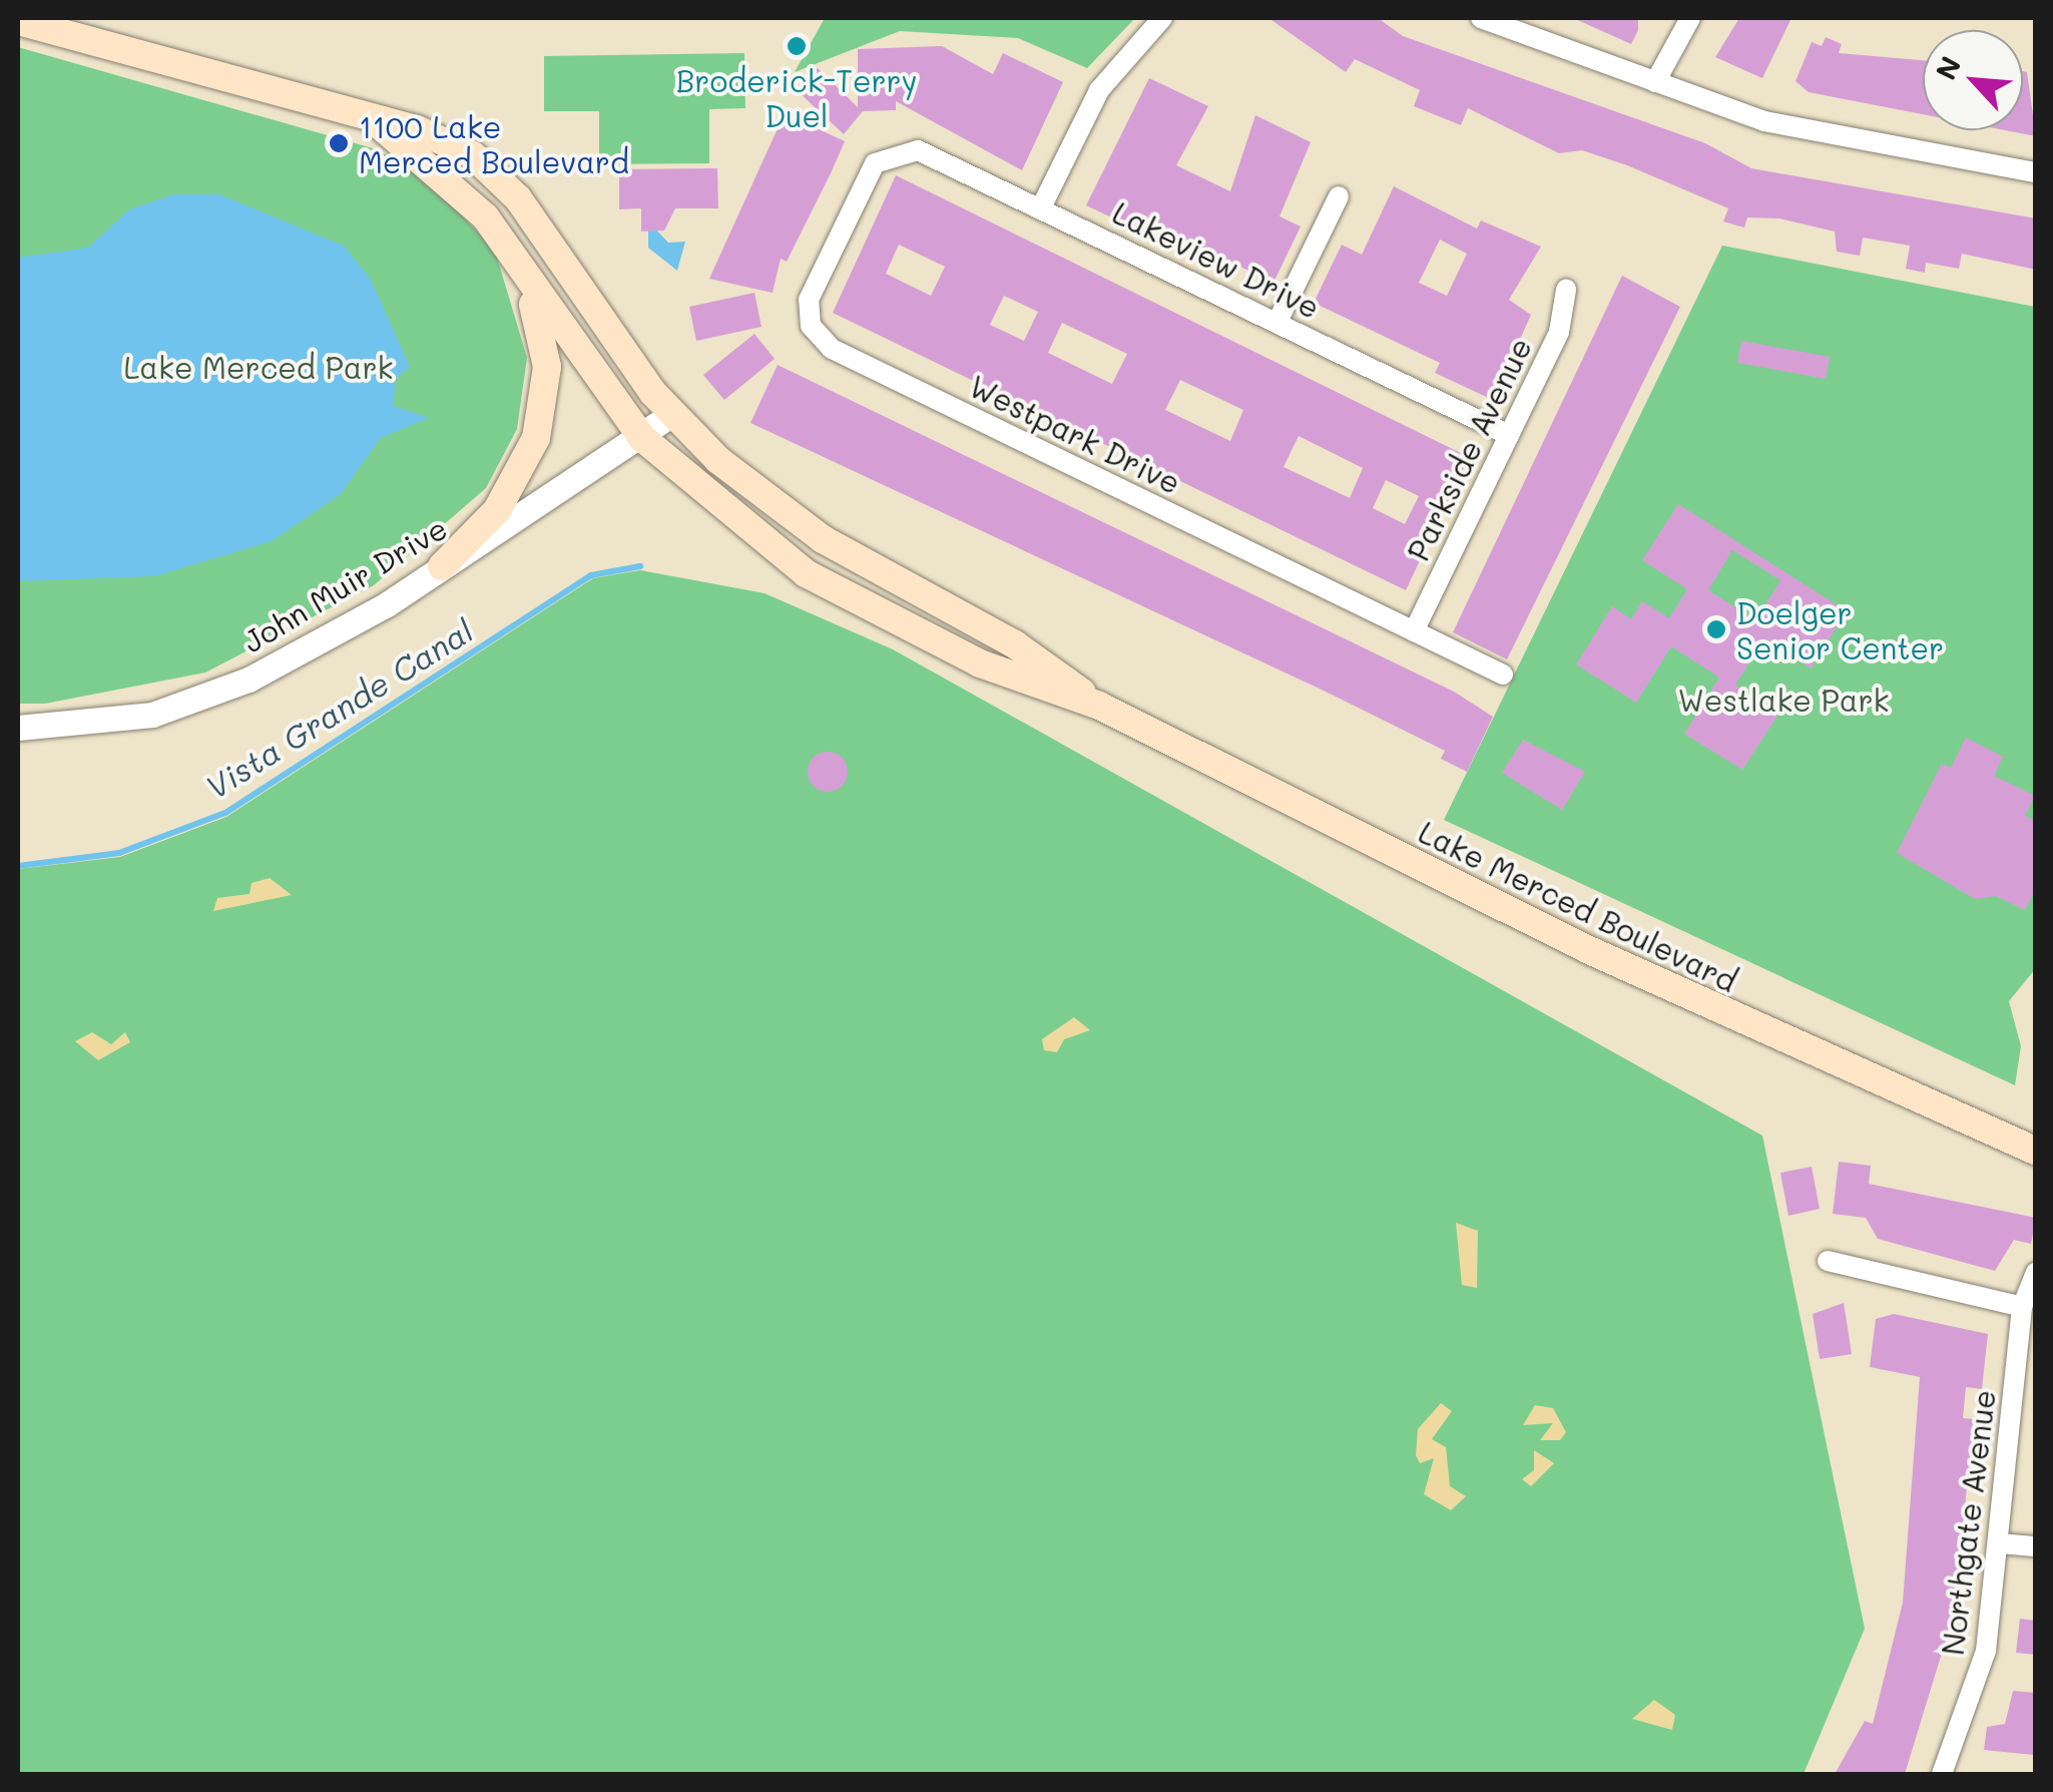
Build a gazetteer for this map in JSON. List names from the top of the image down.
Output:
{
  "streets": {
    "main road": ["Lake Merced Boulevard"],
    "street": [
      "Lakeview Drive",
      "Westpark Drive",
      "Parkside Avenue",
      "John Muir Drive",
      "Northgate Avenue"
    ]
  },
  "crossings": [
    ["Lakeview Drive", "Westpark Drive"],
    ["Lakeview Drive", "Parkside Avenue"],
    ["Westpark Drive", "Parkside Avenue"],
    ["John Muir Drive", "Lake Merced Boulevard"]
  ],
  "water": ["Vista Grande Canal"],
  "parks": ["Lake Merced Park", "Westlake Park"],
  "places": ["Broderick-Terry Duel", "1100 Lake Merced Boulevard", "Doelger Senior Center"],
  "north": "top left"
}
